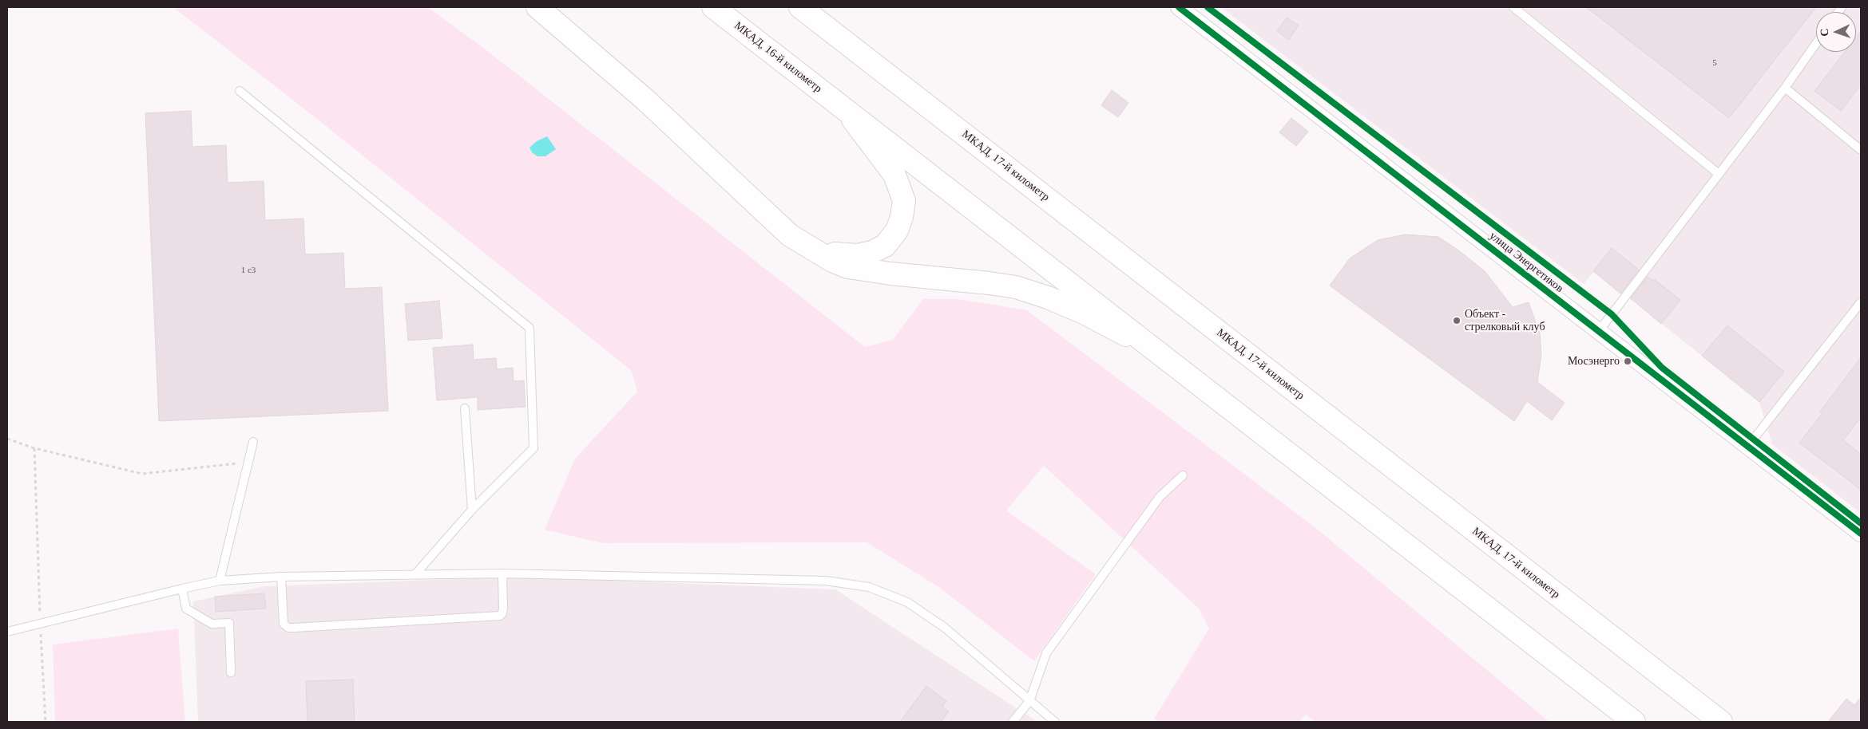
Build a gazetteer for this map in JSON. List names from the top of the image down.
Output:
{
  "streets": {
    "main road": ["МКАД, 16-й километр", "МКАД, 17-й километр"],
    "street": ["улица Энергетиков"]
  },
  "places": ["Объект - стрелковый клуб", "Мосэнерго"],
  "house_numbers": ["5", "1 с3"],
  "north": "left"
}
